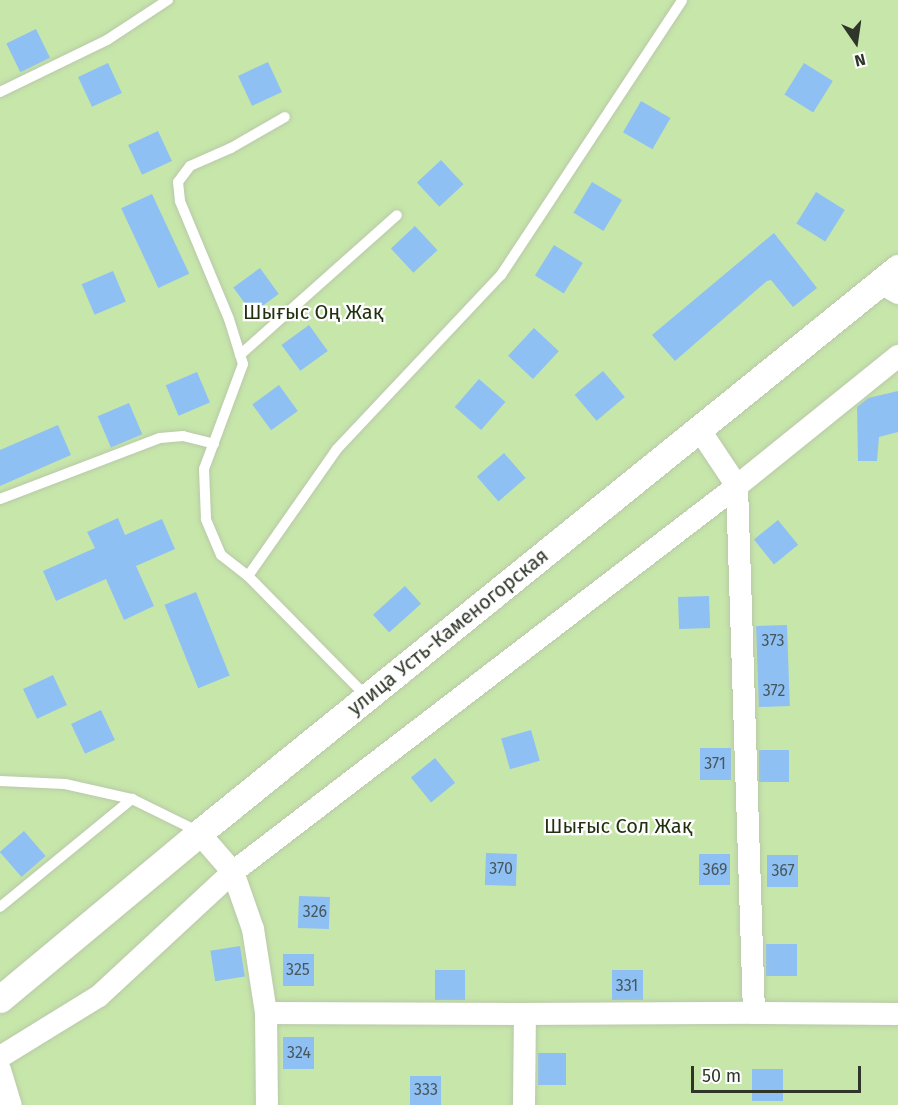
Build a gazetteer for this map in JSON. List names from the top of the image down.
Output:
{
  "streets": {
    "street": ["улица Усть-Каменогорская"]
  },
  "parks": ["Шығыс Оң Жақ", "Шығыс Сол Жақ"],
  "house_numbers": [
    "373",
    "372",
    "371",
    "370",
    "369",
    "367",
    "326",
    "325",
    "331",
    "324",
    "333"
  ],
  "scale_bar": "50 m",
  "north": "bottom"
}
